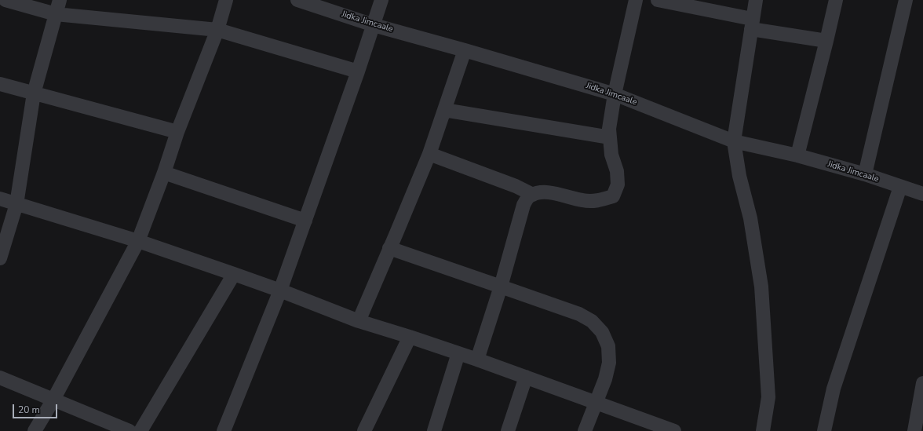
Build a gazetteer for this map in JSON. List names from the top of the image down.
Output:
{
  "streets": {
    "street": ["Jidka Jimcaale"]
  },
  "scale_bar": "20 m"
}
